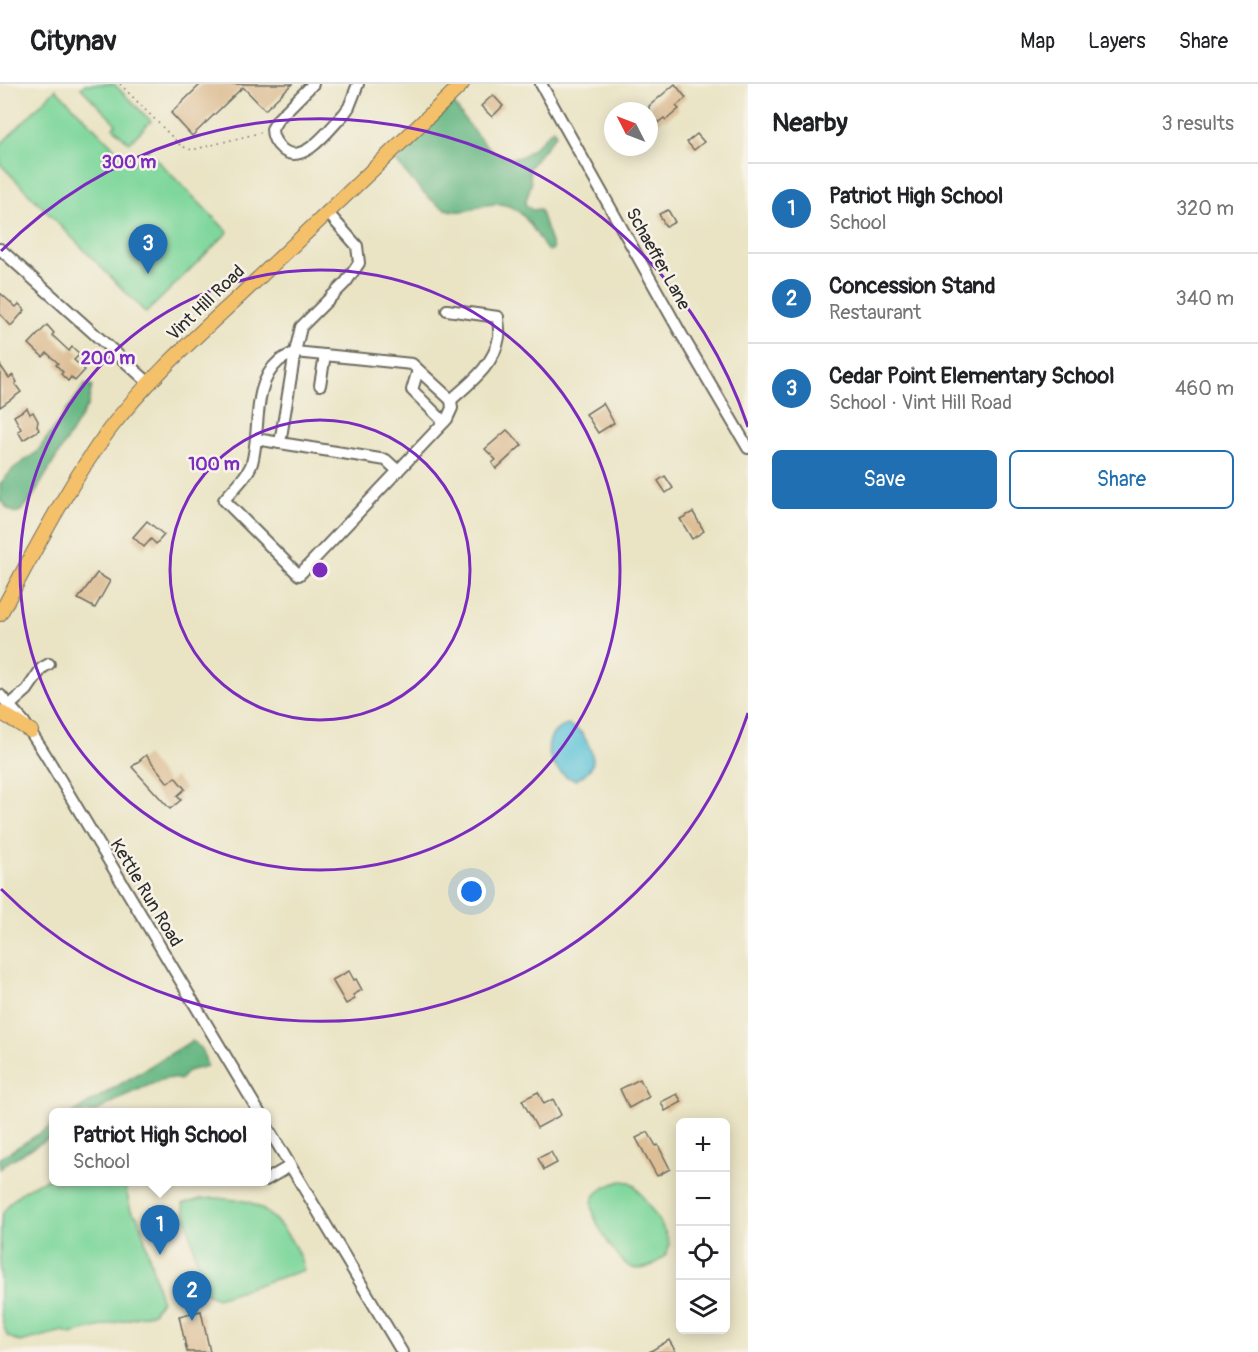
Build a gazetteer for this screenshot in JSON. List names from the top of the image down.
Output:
{
  "streets": {
    "main road": ["Vint Hill Road"],
    "street": ["Schaeffer Lane", "Kettle Run Road"]
  },
  "north": "top left",
  "page": {
    "header": "Citynav",
    "nav": ["Map", "Layers", "Share"],
    "heading": ["Nearby", "3 results"],
    "list": [
      {
        "mark": "1",
        "name": "Patriot High School",
        "note": "School",
        "value": "320 m"
      },
      {
        "mark": "2",
        "name": "Concession Stand",
        "note": "Restaurant",
        "value": "340 m"
      },
      {
        "mark": "3",
        "name": "Cedar Point Elementary School",
        "note": "School · Vint Hill Road",
        "value": "460 m"
      }
    ],
    "pins": ["3", "1", "2"],
    "buttons": ["Save", "Share"],
    "popup": ["Patriot High School", "School"],
    "map_buttons": ["+", "−"]
  },
  "rings": ["300 m", "200 m", "100 m"]
}
